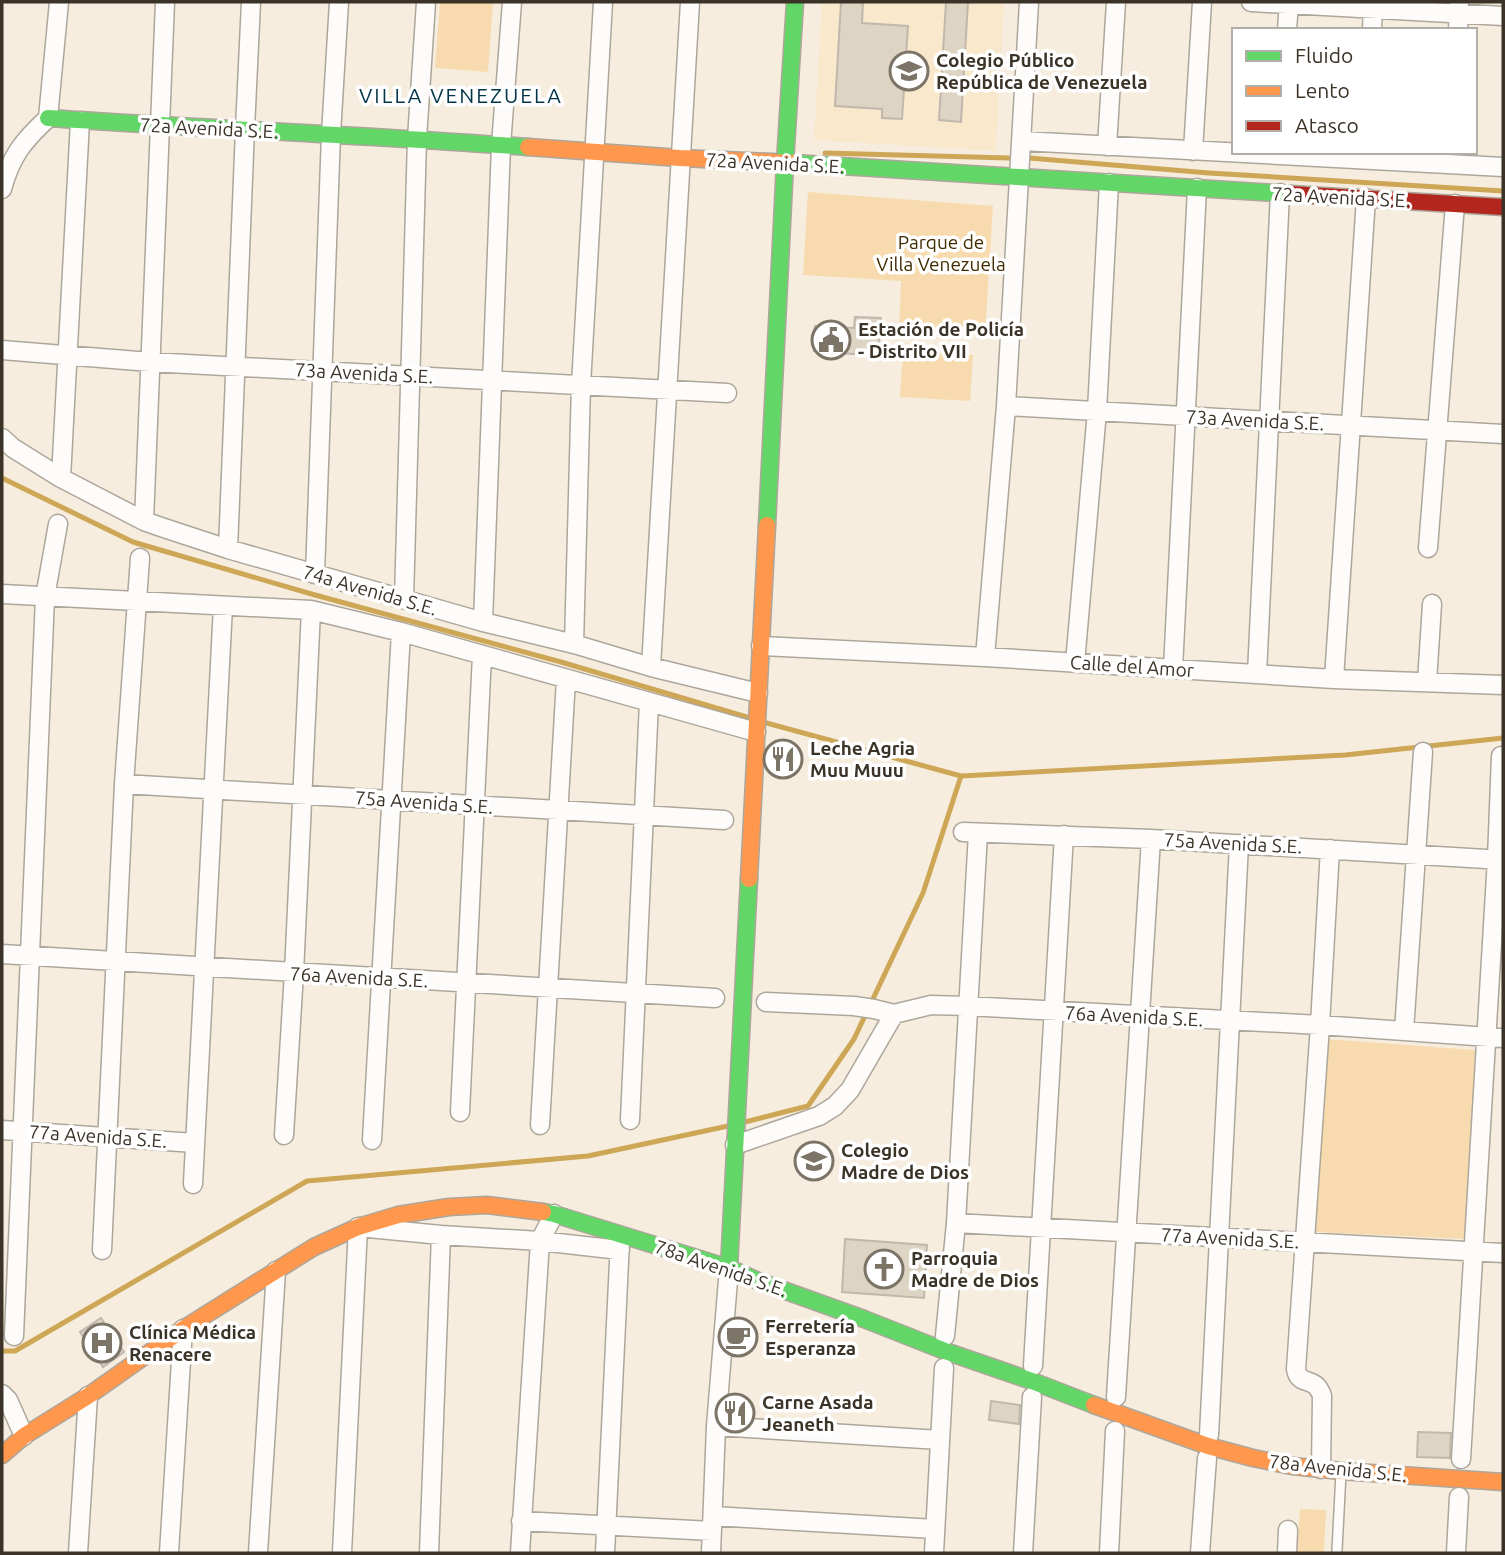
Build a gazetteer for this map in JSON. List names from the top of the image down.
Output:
{
  "streets": {
    "street": [
      "72a Avenida S.E.",
      "73a Avenida S.E.",
      "74a Avenida S.E.",
      "Calle del Amor",
      "75a Avenida S.E.",
      "76a Avenida S.E.",
      "77a Avenida S.E.",
      "78a Avenida S.E."
    ]
  },
  "crossings": [
    ["75a Avenida S.E.", "76a Avenida S.E."]
  ],
  "districts": ["VILLA VENEZUELA"],
  "parks": ["Parque de Villa Venezuela"],
  "places": {
    "school or university": ["Colegio Público República de Venezuela", "Colegio Madre de Dios"],
    "public building": ["Estación de Policía - Distrito VII"],
    "restaurant": ["Leche Agria Muu Muuu", "Carne Asada Jeaneth"],
    "church": ["Parroquia Madre de Dios"],
    "cafe": ["Ferretería Esperanza"],
    "hospital": ["Clínica Médica Renacere"]
  },
  "legend": ["Fluido", "Lento", "Atasco"]
}
